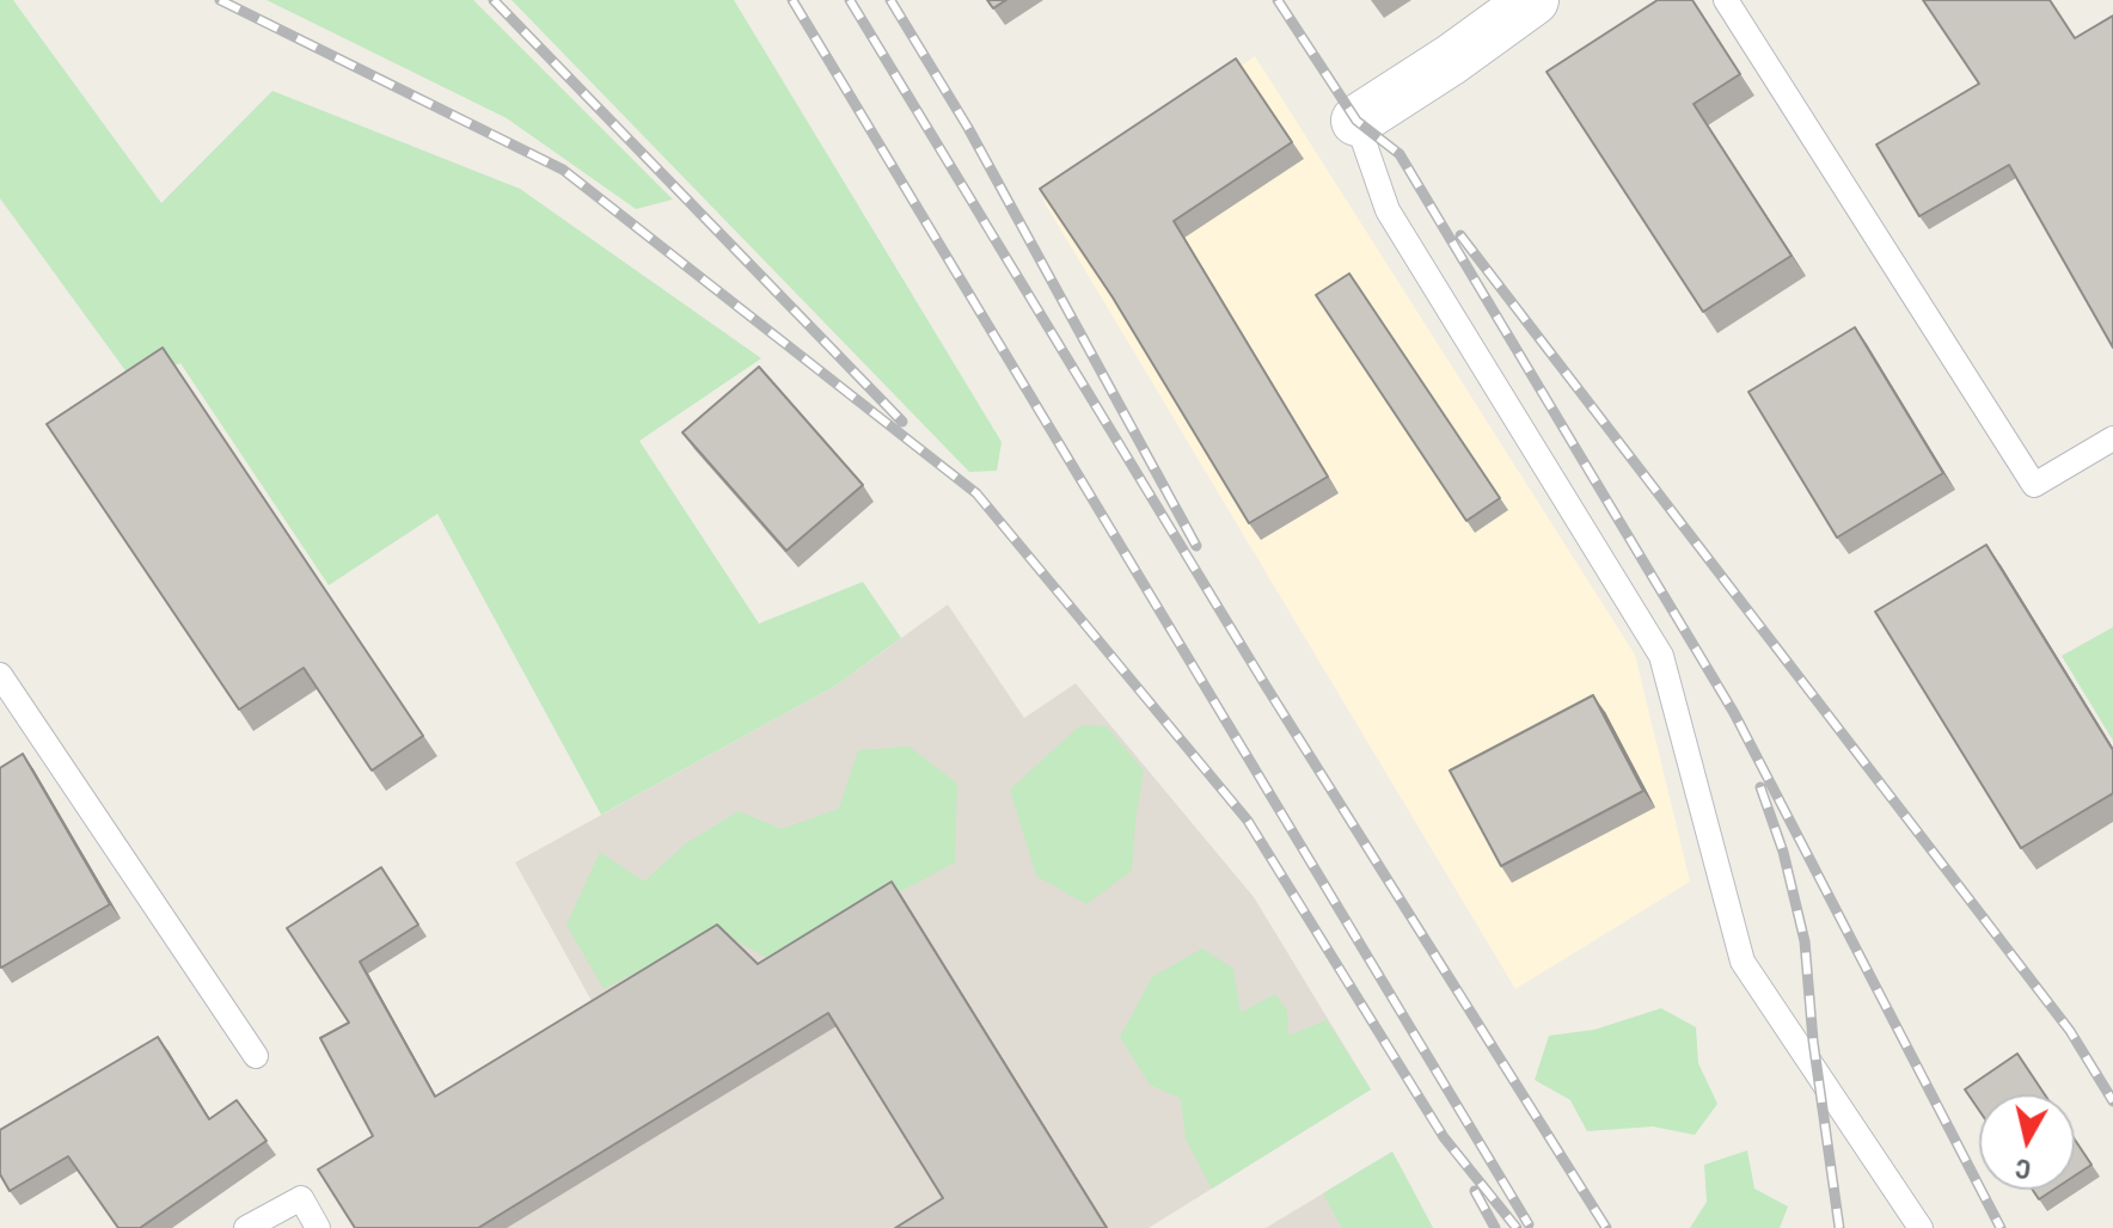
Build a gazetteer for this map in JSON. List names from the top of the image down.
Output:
{
  "north": "bottom"
}
